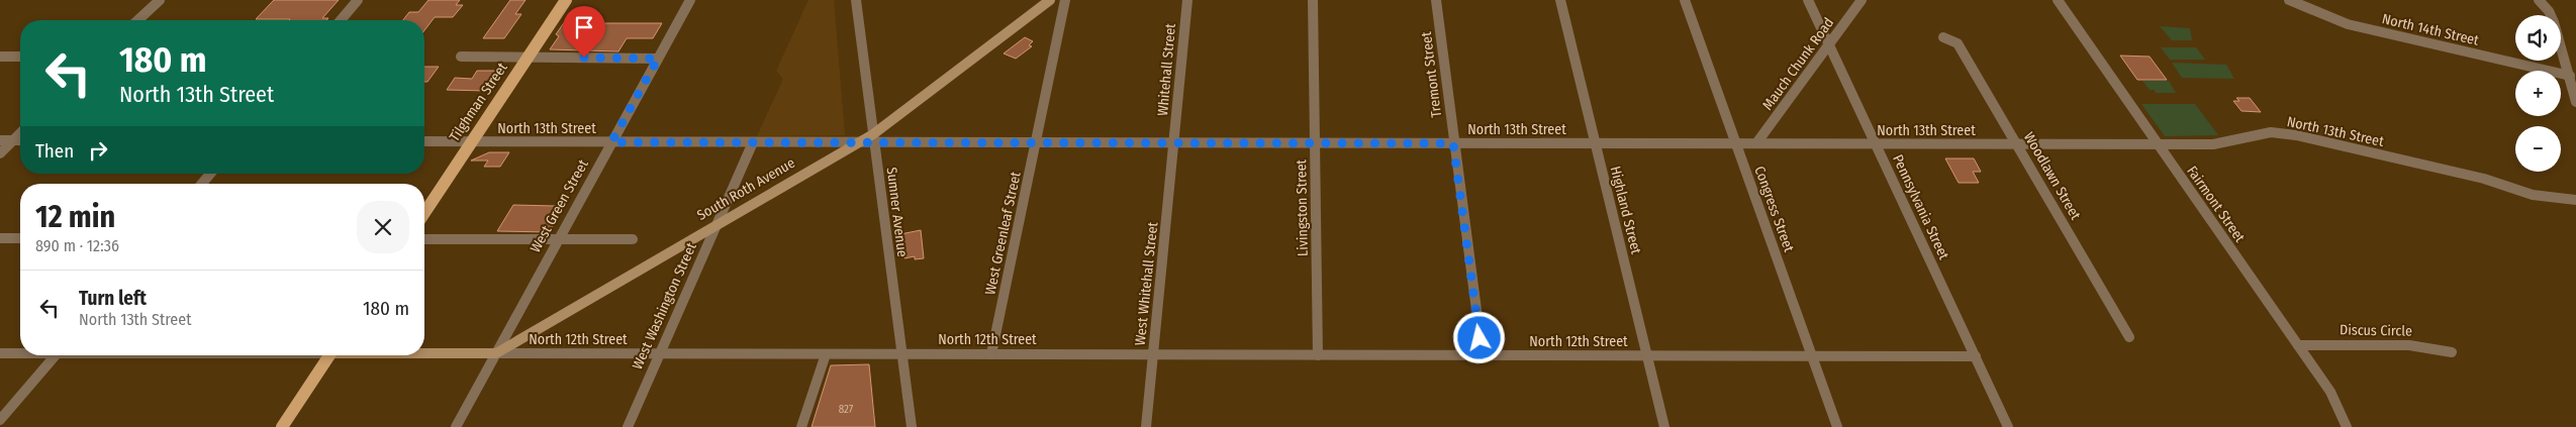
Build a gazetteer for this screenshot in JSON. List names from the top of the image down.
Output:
{
  "streets": {
    "main road": ["Tilghman Street", "South Roth Avenue", "North 12th Street"],
    "street": [
      "North 14th Street",
      "Mauch Chunk Road",
      "Whitehall Street",
      "Tremont Street",
      "North 13th Street",
      "Woodlawn Street",
      "Fairmont Street",
      "West Green Street",
      "Pennsylvania Street",
      "Livingston Street",
      "Congress Street",
      "Highland Street",
      "Sumner Avenue",
      "West Greenleaf Street",
      "West Whitehall Street",
      "West Washington Street",
      "Discus Circle"
    ]
  },
  "crossings": [
    ["Mauch Chunk Road", "North 13th Street"],
    ["Mauch Chunk Road", "Pennsylvania Street"],
    ["Whitehall Street", "North 13th Street"],
    ["Whitehall Street", "West Whitehall Street"],
    ["Tremont Street", "North 13th Street"],
    ["Tremont Street", "North 12th Street"],
    ["Tilghman Street", "North 13th Street"],
    ["North 13th Street", "Woodlawn Street"],
    ["North 13th Street", "South Roth Avenue"],
    ["North 13th Street", "Fairmont Street"],
    ["North 13th Street", "West Green Street"],
    ["North 13th Street", "Pennsylvania Street"],
    ["North 13th Street", "Livingston Street"],
    ["North 13th Street", "Congress Street"],
    ["North 13th Street", "Highland Street"],
    ["North 13th Street", "Sumner Avenue"],
    ["North 13th Street", "West Greenleaf Street"],
    ["North 13th Street", "West Whitehall Street"],
    ["North 13th Street", "West Washington Street"],
    ["South Roth Avenue", "West Green Street"],
    ["South Roth Avenue", "West Washington Street"],
    ["South Roth Avenue", "North 12th Street"],
    ["Fairmont Street", "Discus Circle"],
    ["West Green Street", "North 12th Street"],
    ["Pennsylvania Street", "North 12th Street"],
    ["Livingston Street", "North 12th Street"],
    ["Congress Street", "North 12th Street"],
    ["Highland Street", "North 12th Street"],
    ["Sumner Avenue", "North 12th Street"],
    ["West Greenleaf Street", "North 12th Street"],
    ["West Whitehall Street", "North 12th Street"],
    ["West Washington Street", "North 12th Street"]
  ],
  "house_numbers": ["827"],
  "page": {
    "map_buttons": ["+", "−"],
    "turn": ["180 m", "North 13th Street"],
    "then": "Then",
    "heading": ["12 min", "890 m · 12:36"],
    "list": [
      {
        "name": "Turn left",
        "note": "North 13th Street",
        "value": "180 m"
      }
    ]
  }
}
